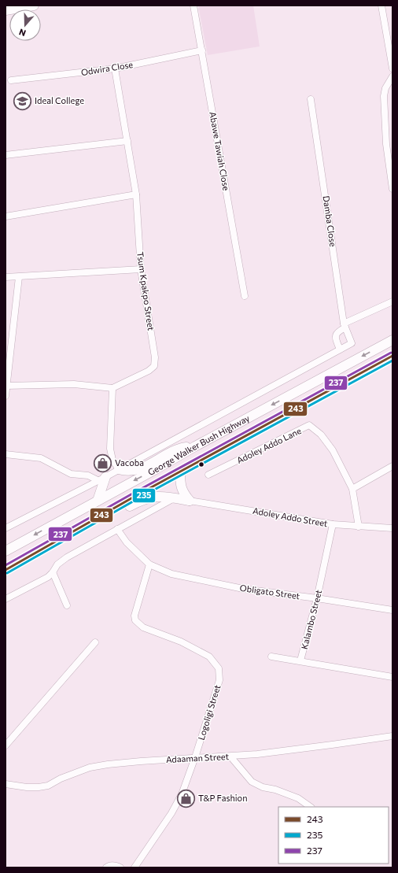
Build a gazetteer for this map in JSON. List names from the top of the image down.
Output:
{
  "streets": {
    "highway": ["George Walker Bush Highway"],
    "street": [
      "Odwira Close",
      "Abawe Tawiah Close",
      "Damba Close",
      "Tsum Kpakpo Street",
      "Adoley Addo Lane",
      "Adoley Addo Street",
      "Obligato Street",
      "Kalambo Street",
      "Logoligi Street",
      "Adaaman Street"
    ]
  },
  "crossings": [
    ["Odwira Close", "Abawe Tawiah Close"],
    ["Odwira Close", "Tsum Kpakpo Street"],
    ["Adoley Addo Lane", "Adoley Addo Street"],
    ["Adoley Addo Street", "Kalambo Street"],
    ["Obligato Street", "Kalambo Street"],
    ["Obligato Street", "Logoligi Street"],
    ["Logoligi Street", "Adaaman Street"]
  ],
  "places": {
    "school or university": ["Ideal College"],
    "shop": ["Vacoba", "T&P Fashion"]
  },
  "lines": ["transit line 237", "transit line 243", "transit line 235"],
  "legend": ["243", "235", "237"],
  "north": "bottom"
}
